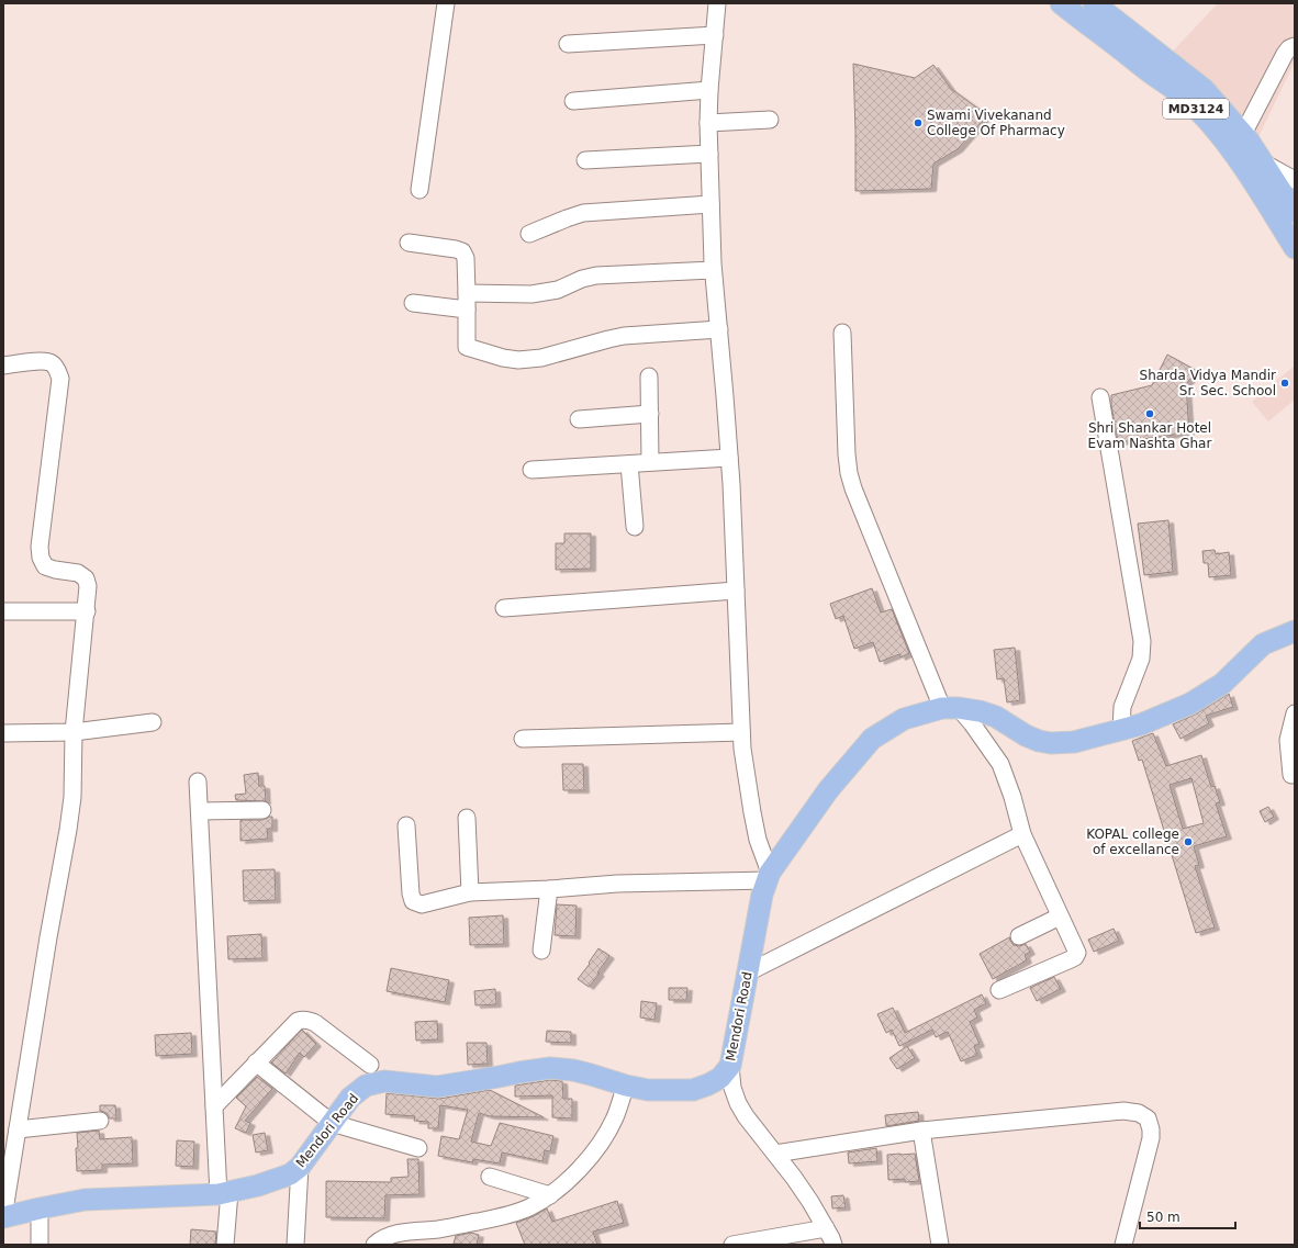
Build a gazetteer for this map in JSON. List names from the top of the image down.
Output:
{
  "streets": {
    "main road": ["MD3124", "Mendori Road"]
  },
  "places": [
    "Swami Vivekanand College Of Pharmacy",
    "Sharda Vidya Mandir Sr. Sec. School",
    "Shri Shankar Hotel Evam Nashta Ghar",
    "KOPAL college of excellance"
  ],
  "scale_bar": "50 m"
}
